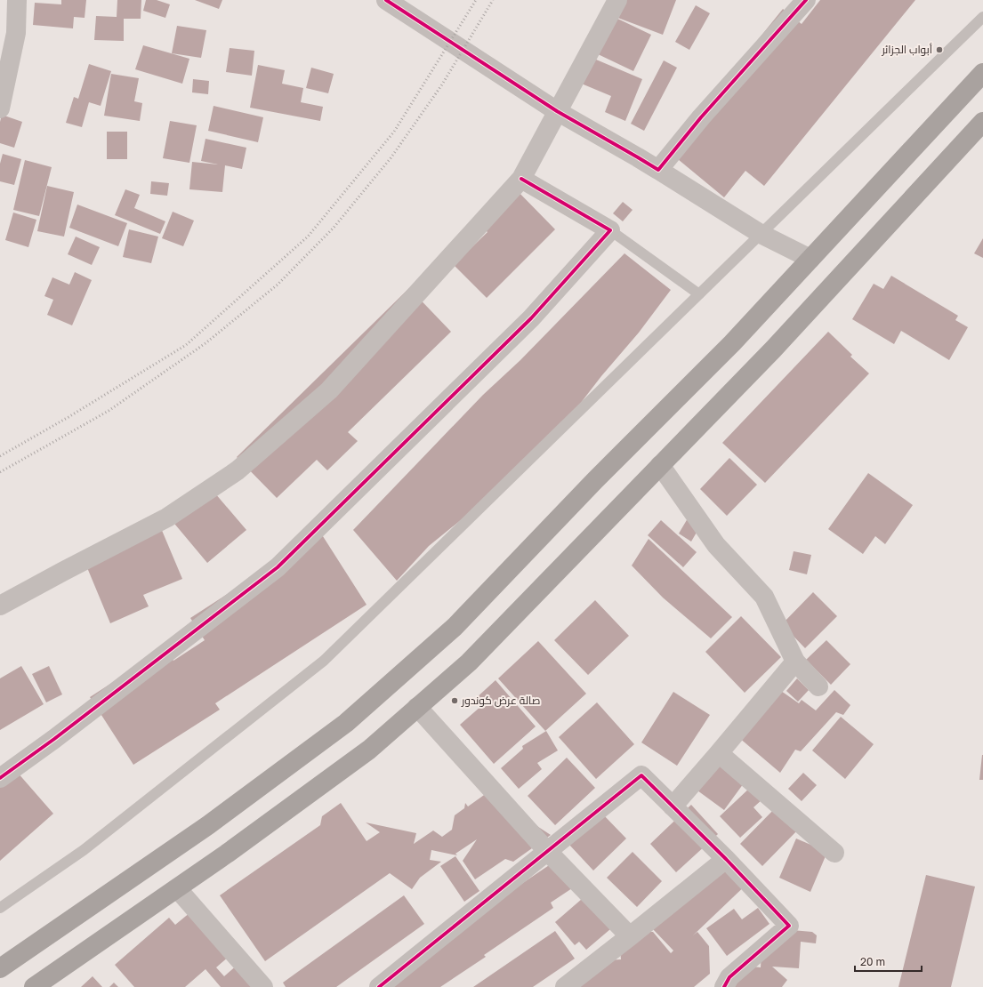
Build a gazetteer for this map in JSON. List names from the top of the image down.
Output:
{
  "places": ["أبواب الجزائر", "صالة عرض كوندور"],
  "scale_bar": "20 m"
}
